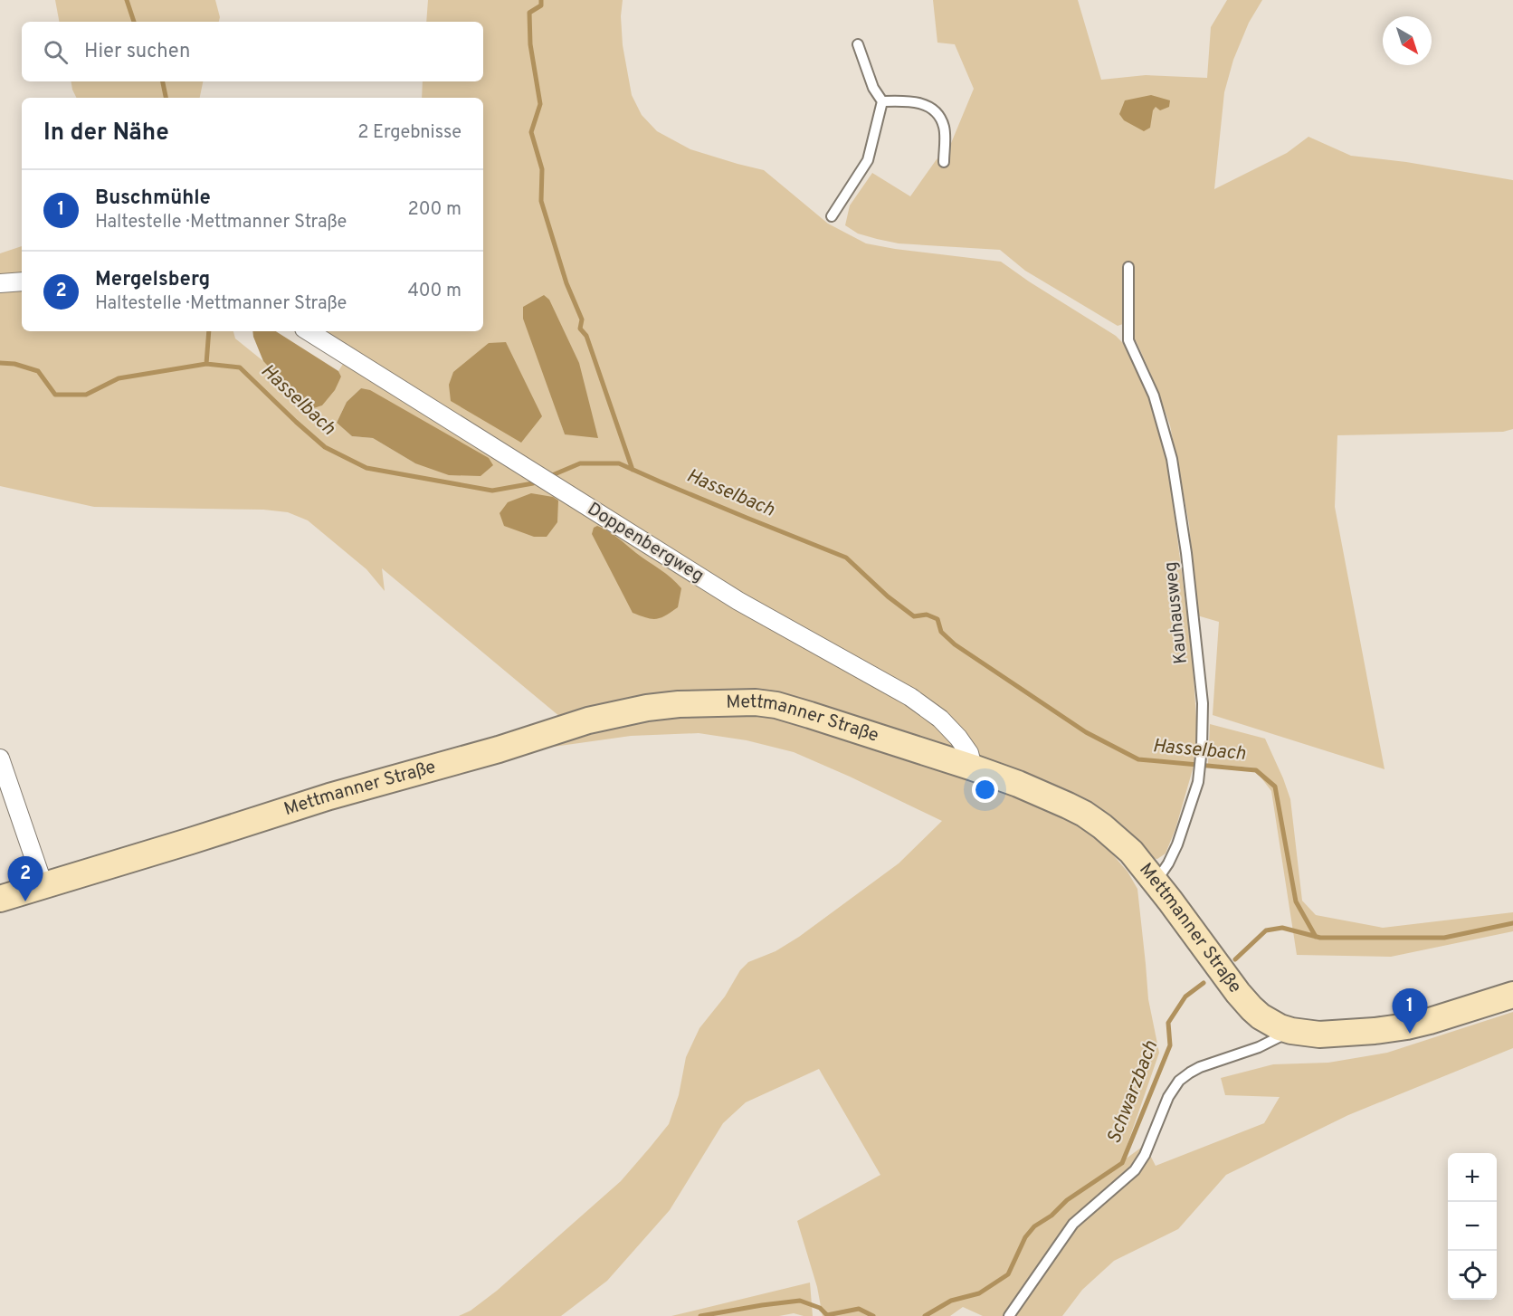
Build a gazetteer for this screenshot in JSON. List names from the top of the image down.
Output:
{
  "streets": {
    "main road": ["Mettmanner Straße"],
    "street": ["Doppenbergweg"],
    "lane": ["Kauhausweg"]
  },
  "crossings": [
    ["Doppenbergweg", "Mettmanner Straße"],
    ["Kauhausweg", "Mettmanner Straße"]
  ],
  "water": ["Hasselbach", "Schwarzbach"],
  "north": "bottom right",
  "page": {
    "search": "Hier suchen",
    "heading": ["In der Nähe", "2 Ergebnisse"],
    "list": [
      {
        "mark": "1",
        "name": "Buschmühle",
        "note": "Haltestelle · Mettmanner Straße",
        "value": "200 m"
      },
      {
        "mark": "2",
        "name": "Mergelsberg",
        "note": "Haltestelle · Mettmanner Straße",
        "value": "400 m"
      }
    ],
    "pins": ["2", "1"],
    "map_buttons": ["+", "−"]
  }
}
